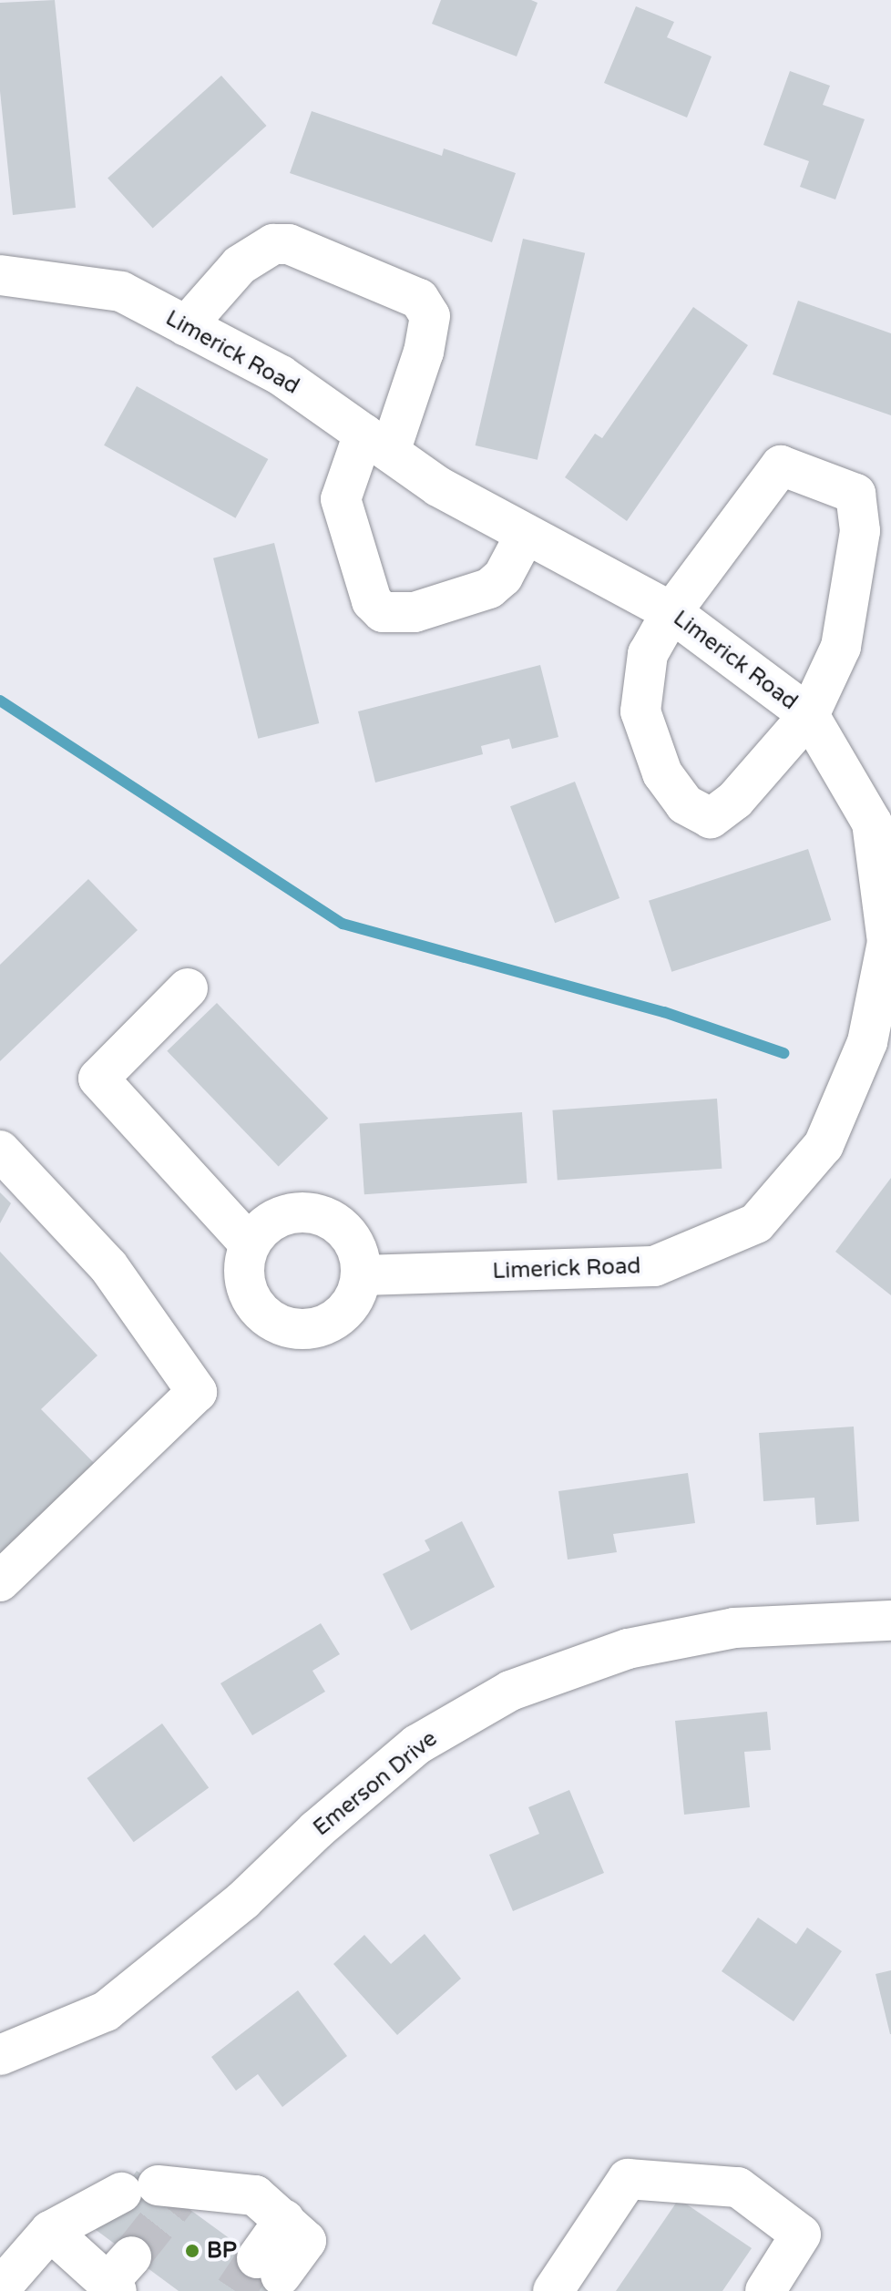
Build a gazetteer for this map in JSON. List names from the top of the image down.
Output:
{
  "streets": {
    "street": ["Limerick Road", "Emerson Drive"]
  },
  "places": ["BP"]
}
